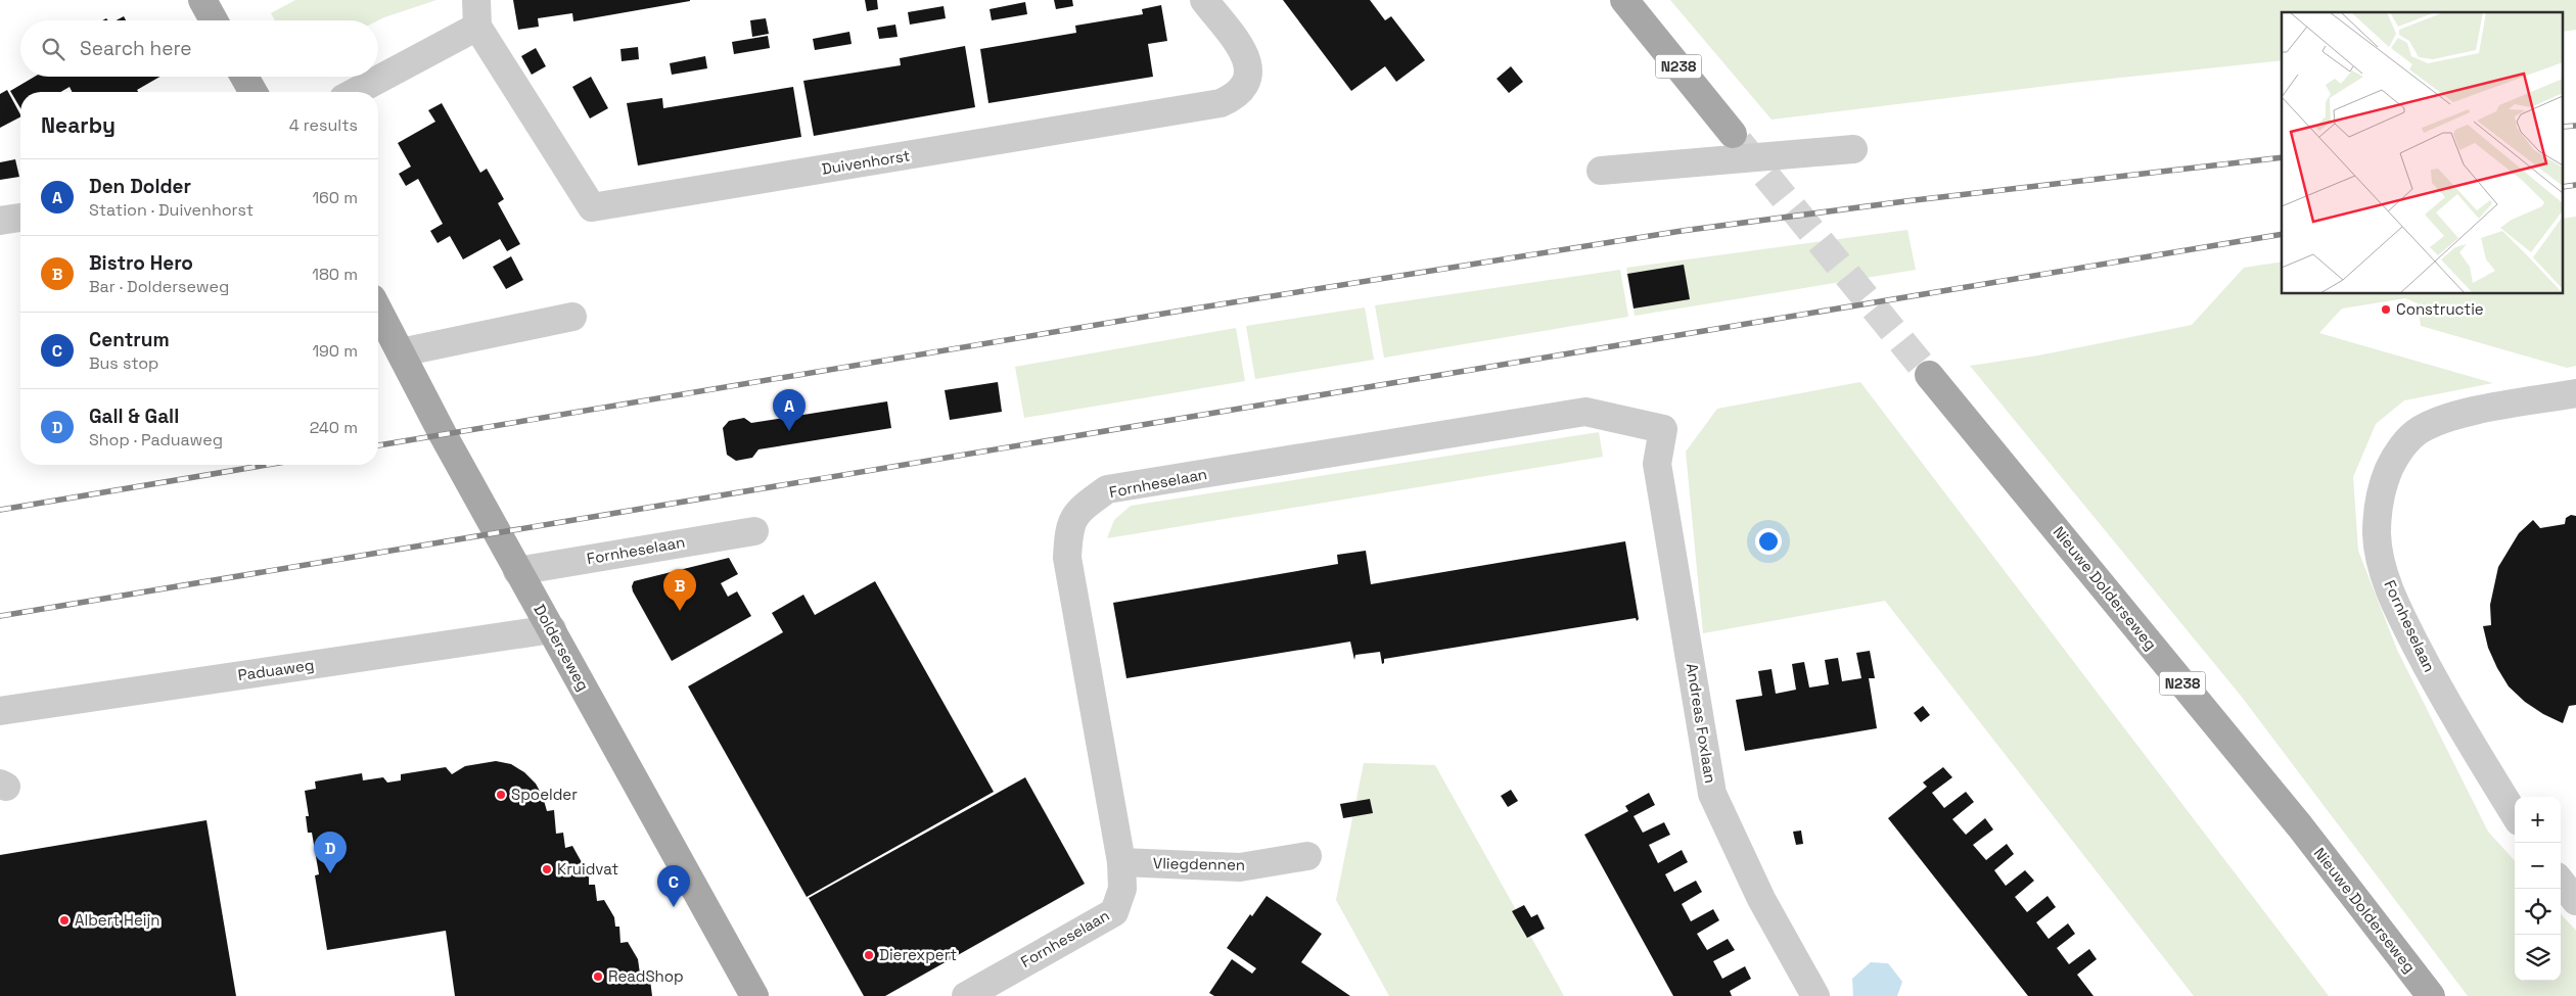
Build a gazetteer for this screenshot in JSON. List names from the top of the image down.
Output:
{
  "streets": {
    "main road": ["N238", "Nieuwe Dolderseweg", "Dolderseweg"],
    "street": [
      "Duivenhorst",
      "Fornheselaan",
      "Paduaweg",
      "Andreas Foxlaan",
      "Vliegdennen"
    ]
  },
  "crossings": [
    ["Fornheselaan", "Dolderseweg"],
    ["Fornheselaan", "Andreas Foxlaan"],
    ["Fornheselaan", "Vliegdennen"],
    ["Dolderseweg", "Paduaweg"]
  ],
  "places": [
    "Constructie",
    "Spoelder",
    "Kruidvat",
    "Albert Heijn",
    "Dierexpert",
    "ReadShop"
  ],
  "page": {
    "search": "Search here",
    "heading": ["Nearby", "4 results"],
    "list": [
      {
        "mark": "A",
        "name": "Den Dolder",
        "note": "Station · Duivenhorst",
        "value": "160 m"
      },
      {
        "mark": "B",
        "name": "Bistro Hero",
        "note": "Bar · Dolderseweg",
        "value": "180 m"
      },
      {
        "mark": "C",
        "name": "Centrum",
        "note": "Bus stop",
        "value": "190 m"
      },
      {
        "mark": "D",
        "name": "Gall & Gall",
        "note": "Shop · Paduaweg",
        "value": "240 m"
      }
    ],
    "pins": [
      "A",
      "B",
      "D",
      "C"
    ],
    "map_buttons": ["+", "−"]
  }
}
